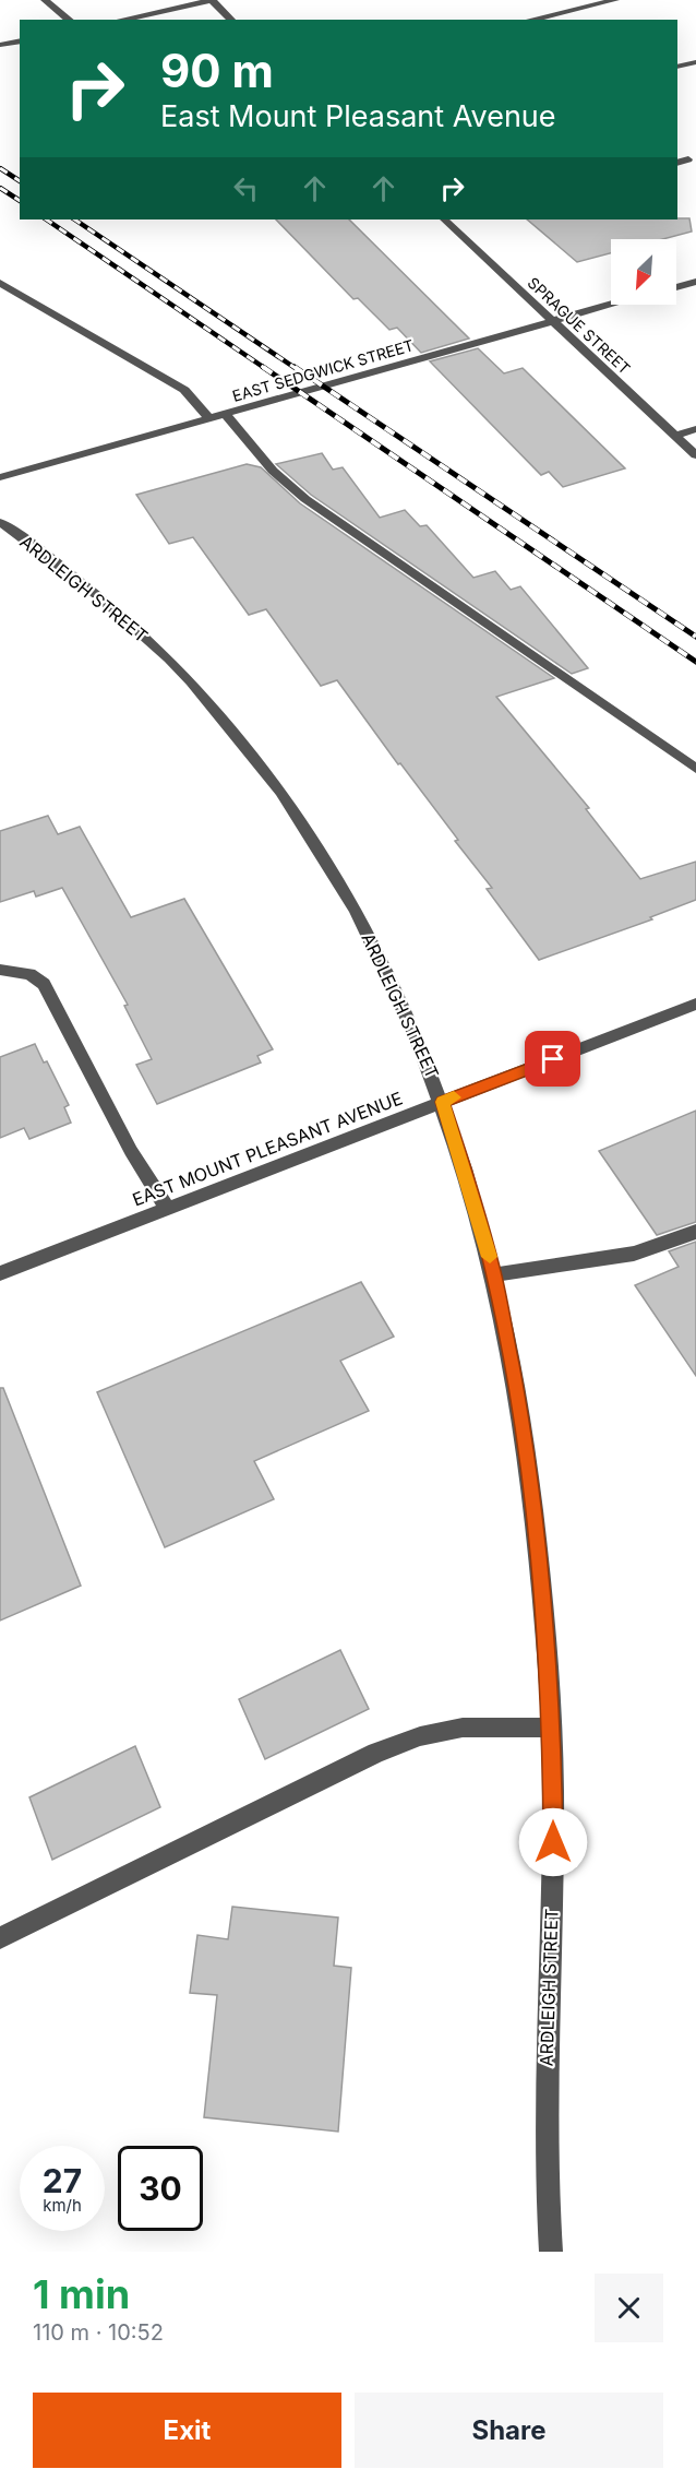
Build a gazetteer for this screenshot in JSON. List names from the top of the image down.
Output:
{
  "streets": {
    "street": [
      "SPRAGUE STREET",
      "EAST SEDGWICK STREET",
      "ARDLEIGH STREET",
      "EAST MOUNT PLEASANT AVENUE"
    ]
  },
  "crossings": [
    ["SPRAGUE STREET", "EAST SEDGWICK STREET"],
    ["ARDLEIGH STREET", "EAST MOUNT PLEASANT AVENUE"]
  ],
  "north": "bottom left",
  "page": {
    "turn": ["90 m", "East Mount Pleasant Avenue"],
    "speed": "27 km/h",
    "limit": "30",
    "heading": ["1 min", "110 m · 10:52"],
    "buttons": ["Exit", "Share"]
  }
}
